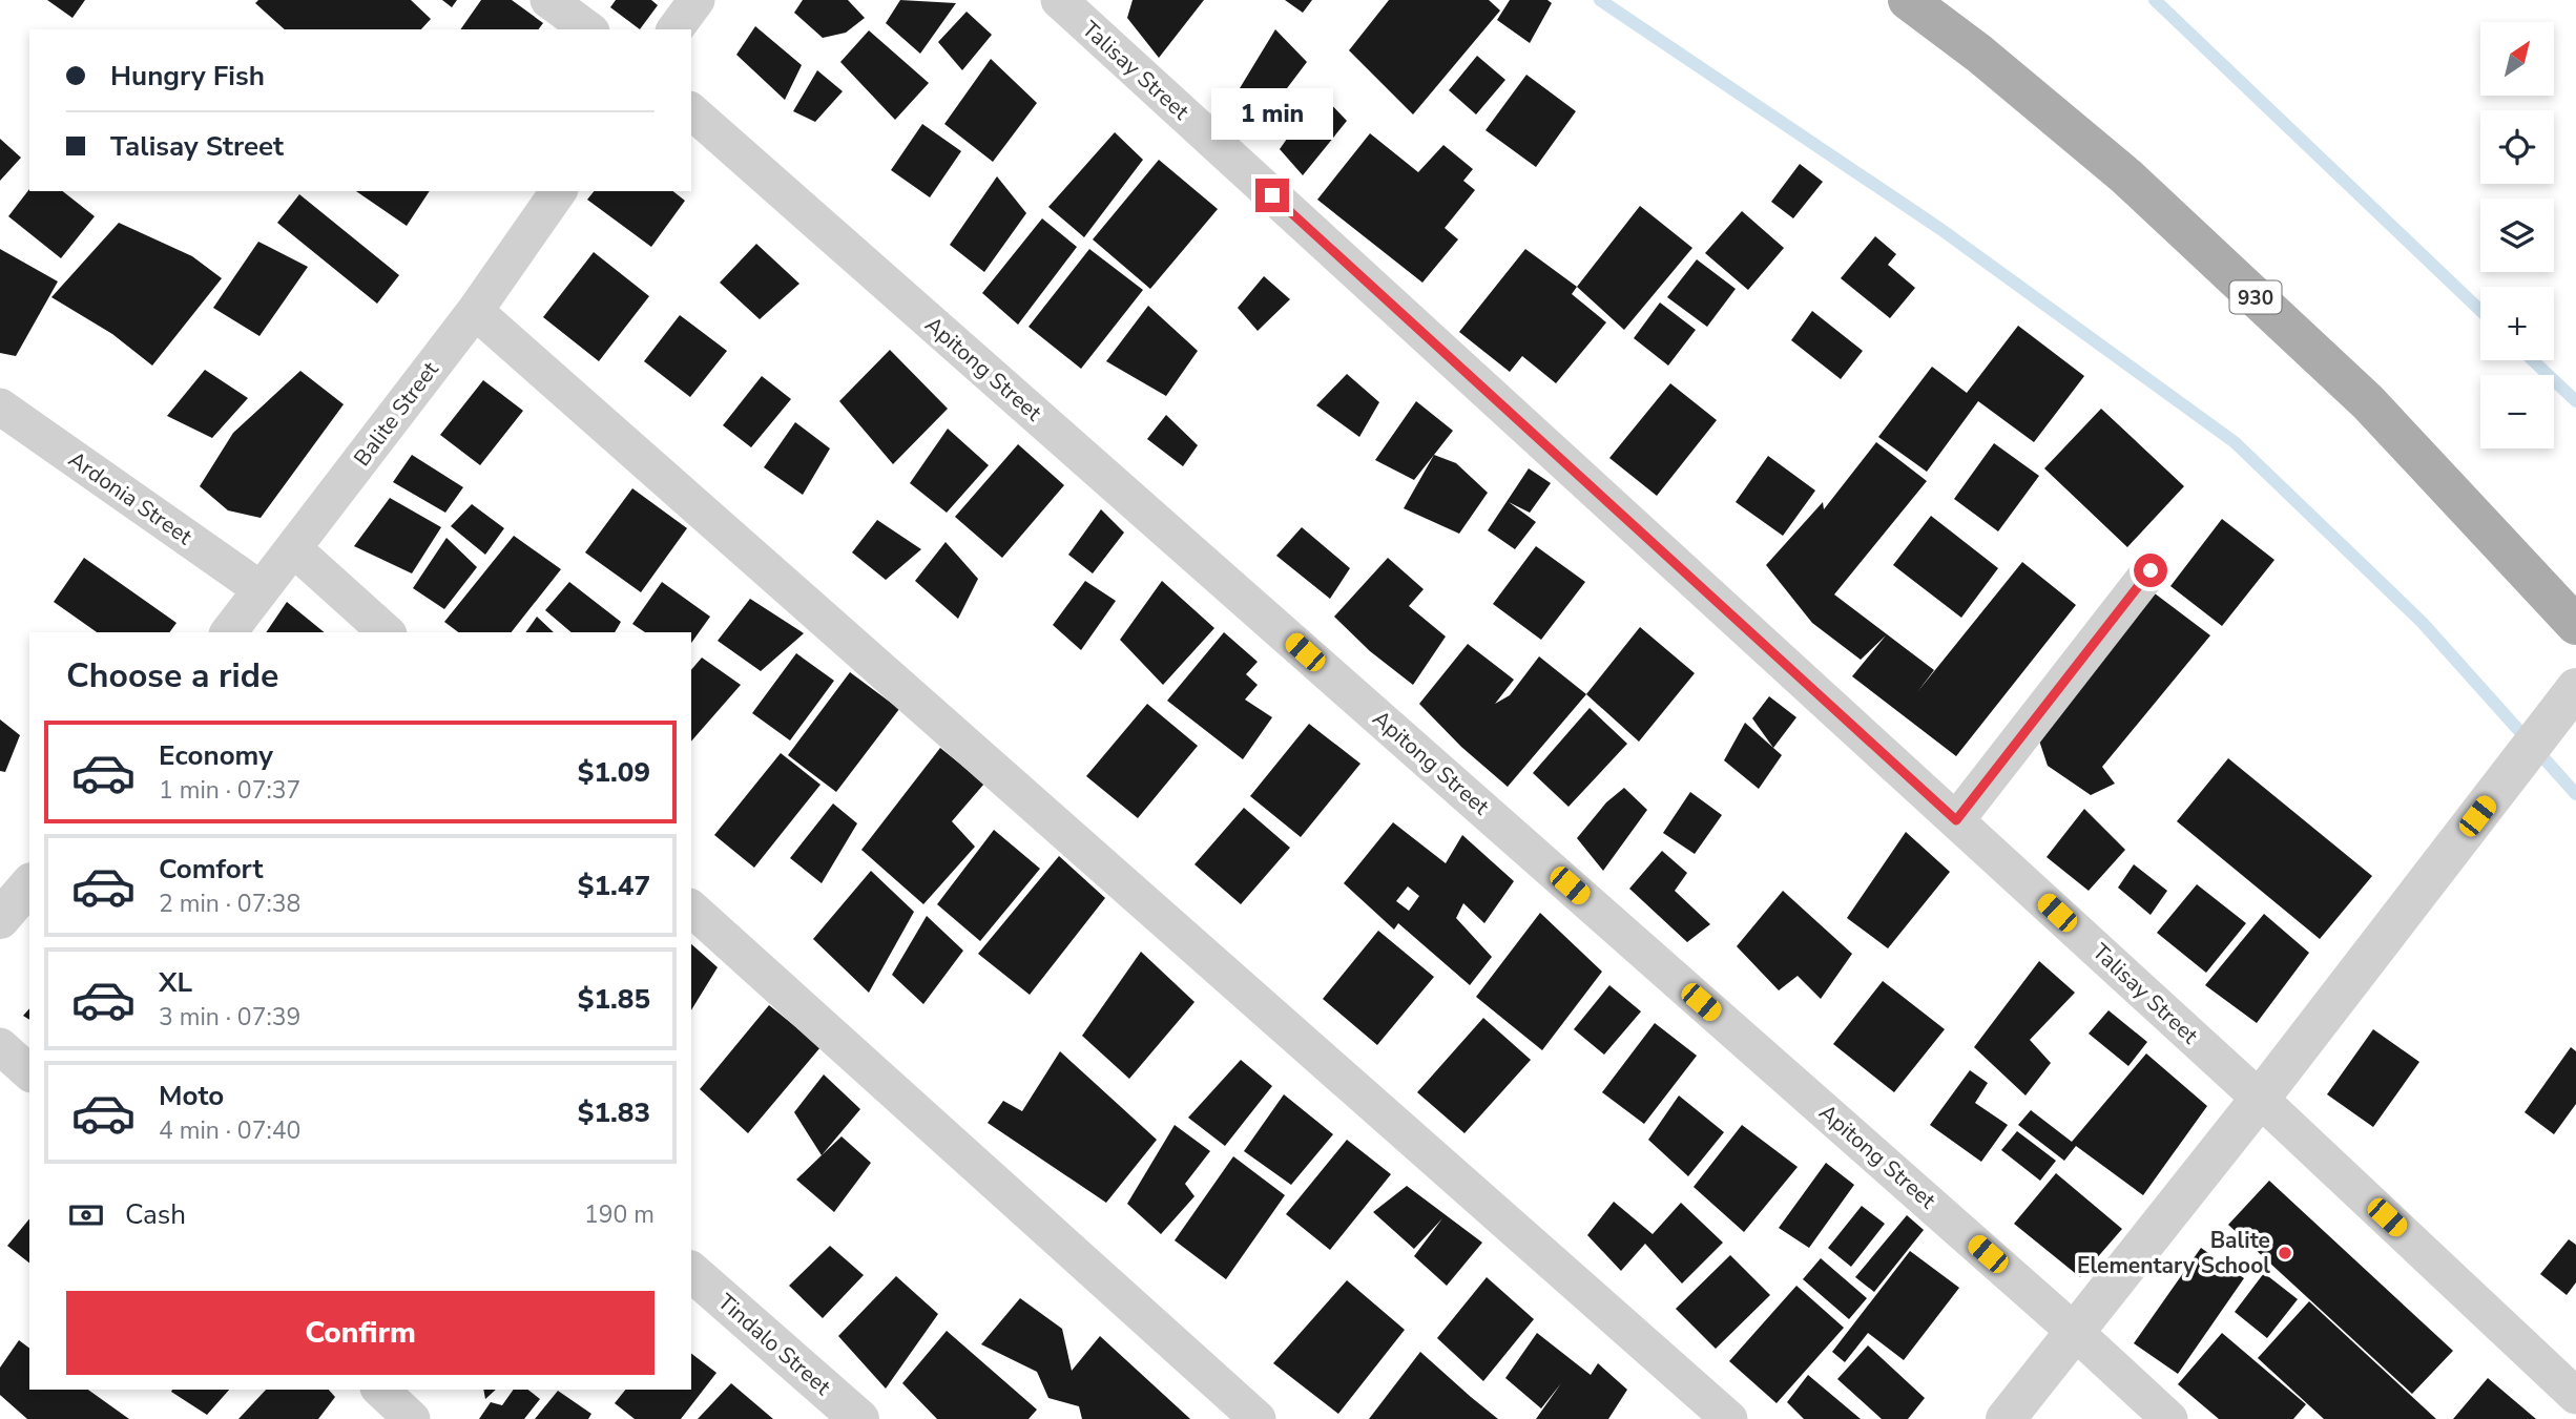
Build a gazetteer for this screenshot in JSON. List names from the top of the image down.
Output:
{
  "streets": {
    "main road": ["930"],
    "street": [
      "Talisay Street",
      "Apitong Street",
      "Balite Street",
      "Ardonia Street",
      "Tindalo Street"
    ]
  },
  "crossings": [
    ["Balite Street", "Ardonia Street"]
  ],
  "places": ["Balite Elementary School"],
  "north": "top right",
  "page": {
    "map_buttons": ["+", "−"],
    "banner": ["Hungry Fish", "Talisay Street"],
    "bubble": "1 min",
    "heading": "Choose a ride",
    "list": [
      {
        "name": "Economy",
        "note": "1 min · 07:37",
        "value": "$1.09"
      },
      {
        "name": "Comfort",
        "note": "2 min · 07:38",
        "value": "$1.47"
      },
      {
        "name": "XL",
        "note": "3 min · 07:39",
        "value": "$1.85"
      },
      {
        "name": "Moto",
        "note": "4 min · 07:40",
        "value": "$1.83"
      }
    ],
    "pay": ["Cash", "190 m"],
    "buttons": "Confirm"
  }
}
